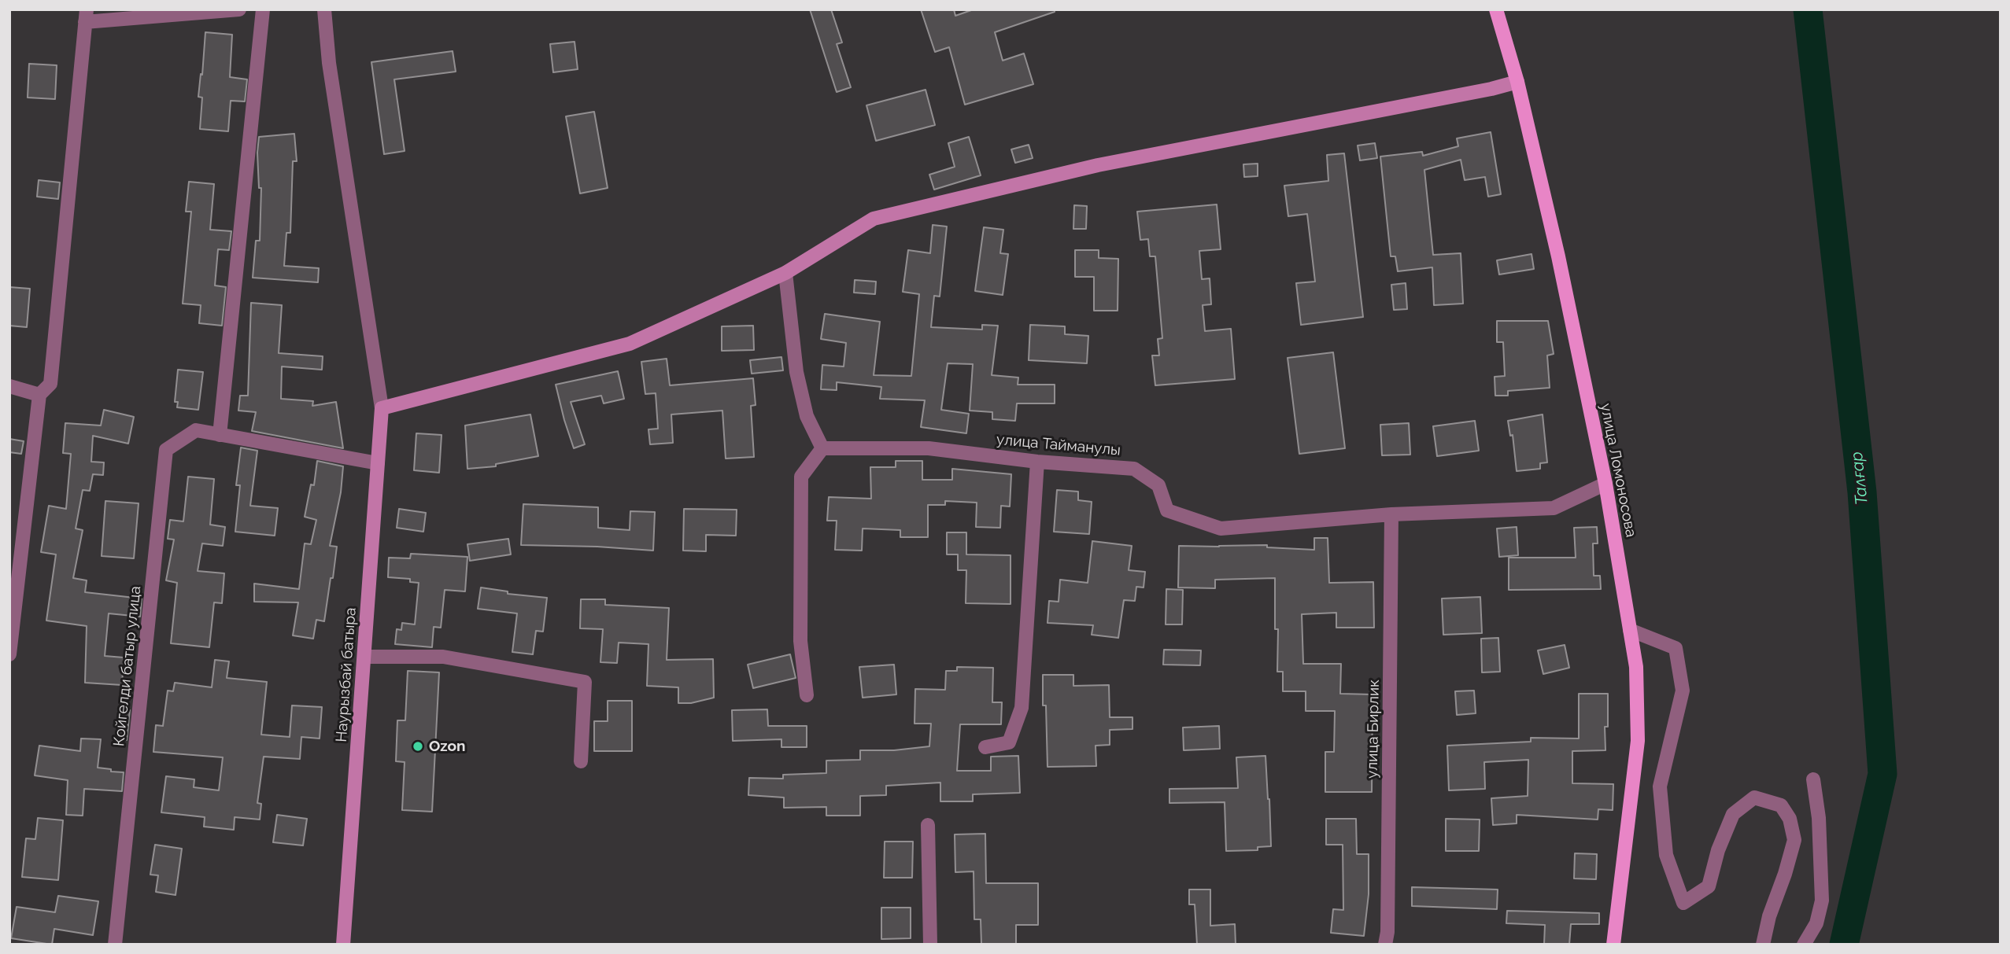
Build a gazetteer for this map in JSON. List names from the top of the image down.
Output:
{
  "streets": {
    "main road": ["улица Ломоносова", "Наурызбай батыра"],
    "street": ["улица Тайманулы", "Койгелди батыр улица", "улица Бирлик"]
  },
  "crossings": [
    ["улица Тайманулы", "улица Ломоносова"],
    ["улица Тайманулы", "улица Бирлик"]
  ],
  "water": ["Талғар"],
  "places": ["Ozon"]
}
